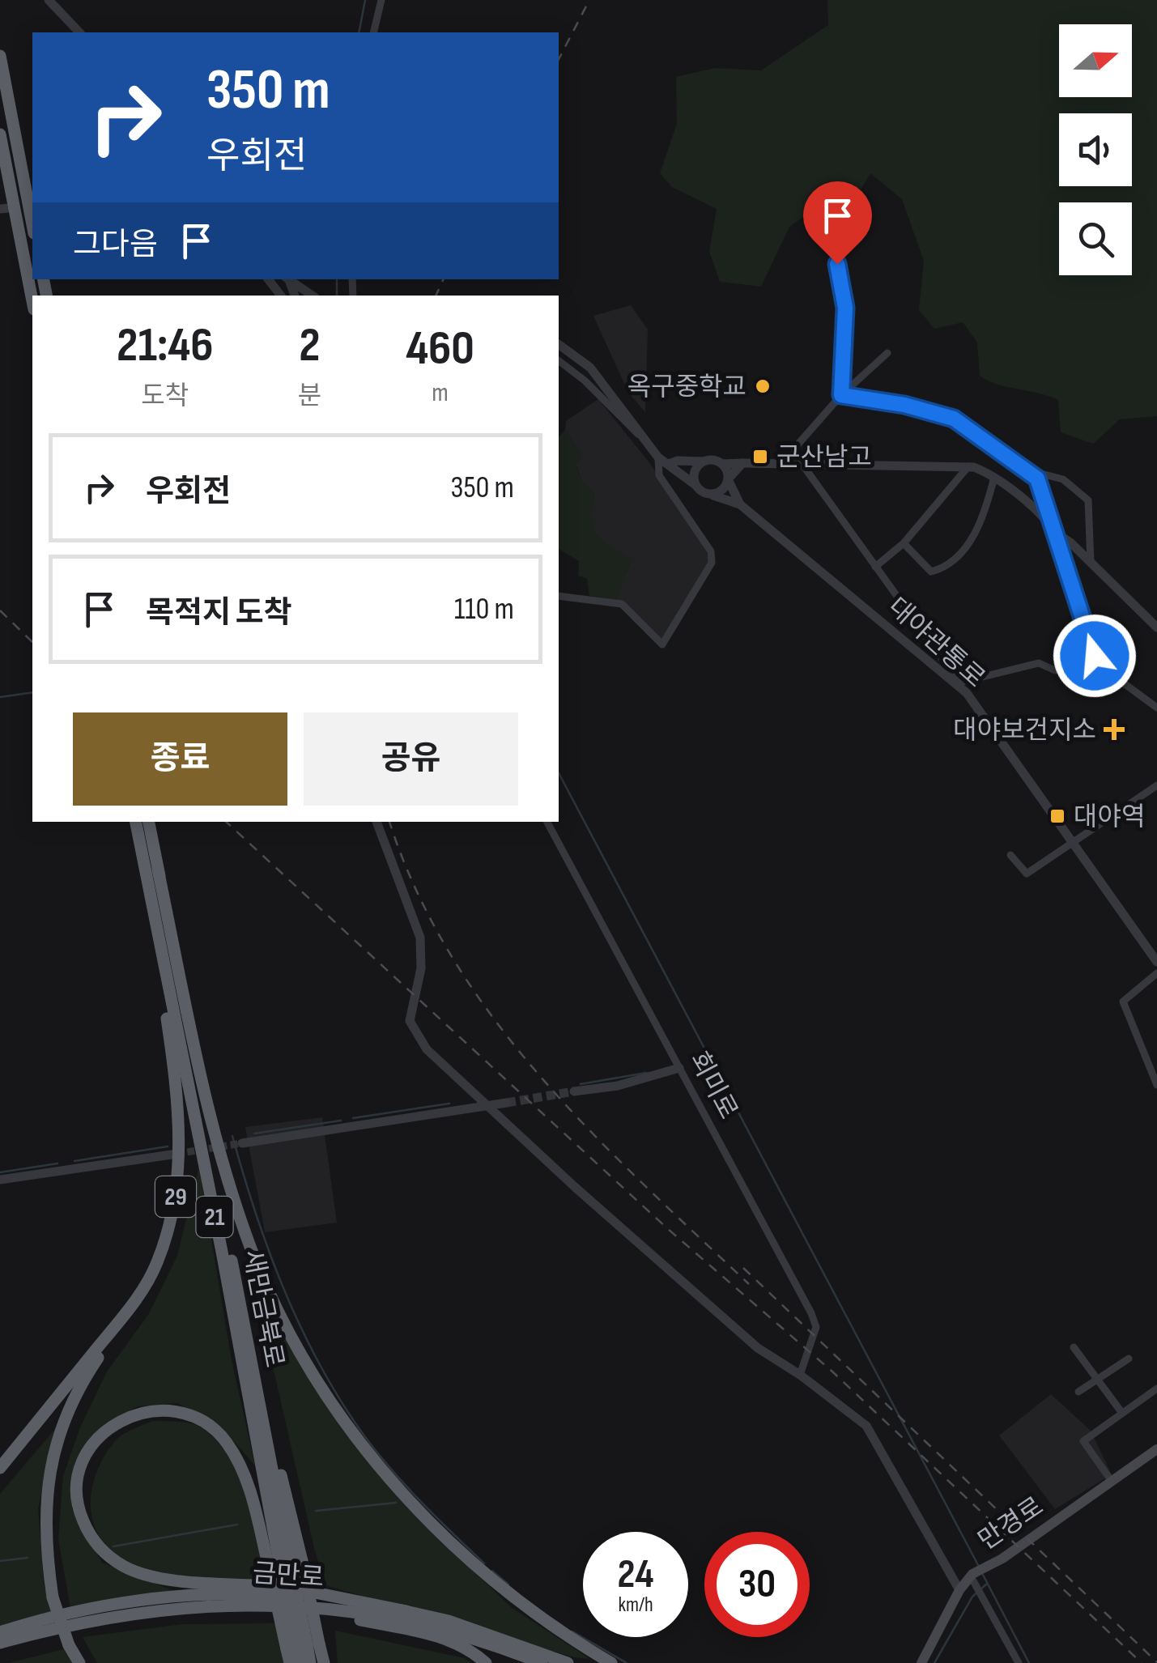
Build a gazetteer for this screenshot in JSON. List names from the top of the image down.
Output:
{
  "streets": {
    "highway": [
      "29",
      "21",
      "새만금북로",
      "금만로"
    ],
    "main road": ["만경로"],
    "street": ["대야관통로", "회미로"]
  },
  "crossings": [
    ["29", "새만금북로"]
  ],
  "places": {
    "other": ["옥구중학교"],
    "transit": ["군산남고", "대야역"],
    "health": ["대야보건지소"]
  },
  "north": "right",
  "page": {
    "turn": ["350 m", "우회전"],
    "then": "그다음",
    "eta": [
      "21:46",
      "도착",
      "2",
      "분",
      "460",
      "m"
    ],
    "list": [
      {
        "name": "우회전",
        "value": "350 m"
      },
      {
        "name": "목적지 도착",
        "value": "110 m"
      }
    ],
    "buttons": ["종료", "공유"],
    "speed": "24 km/h",
    "limit": "30"
  }
}
